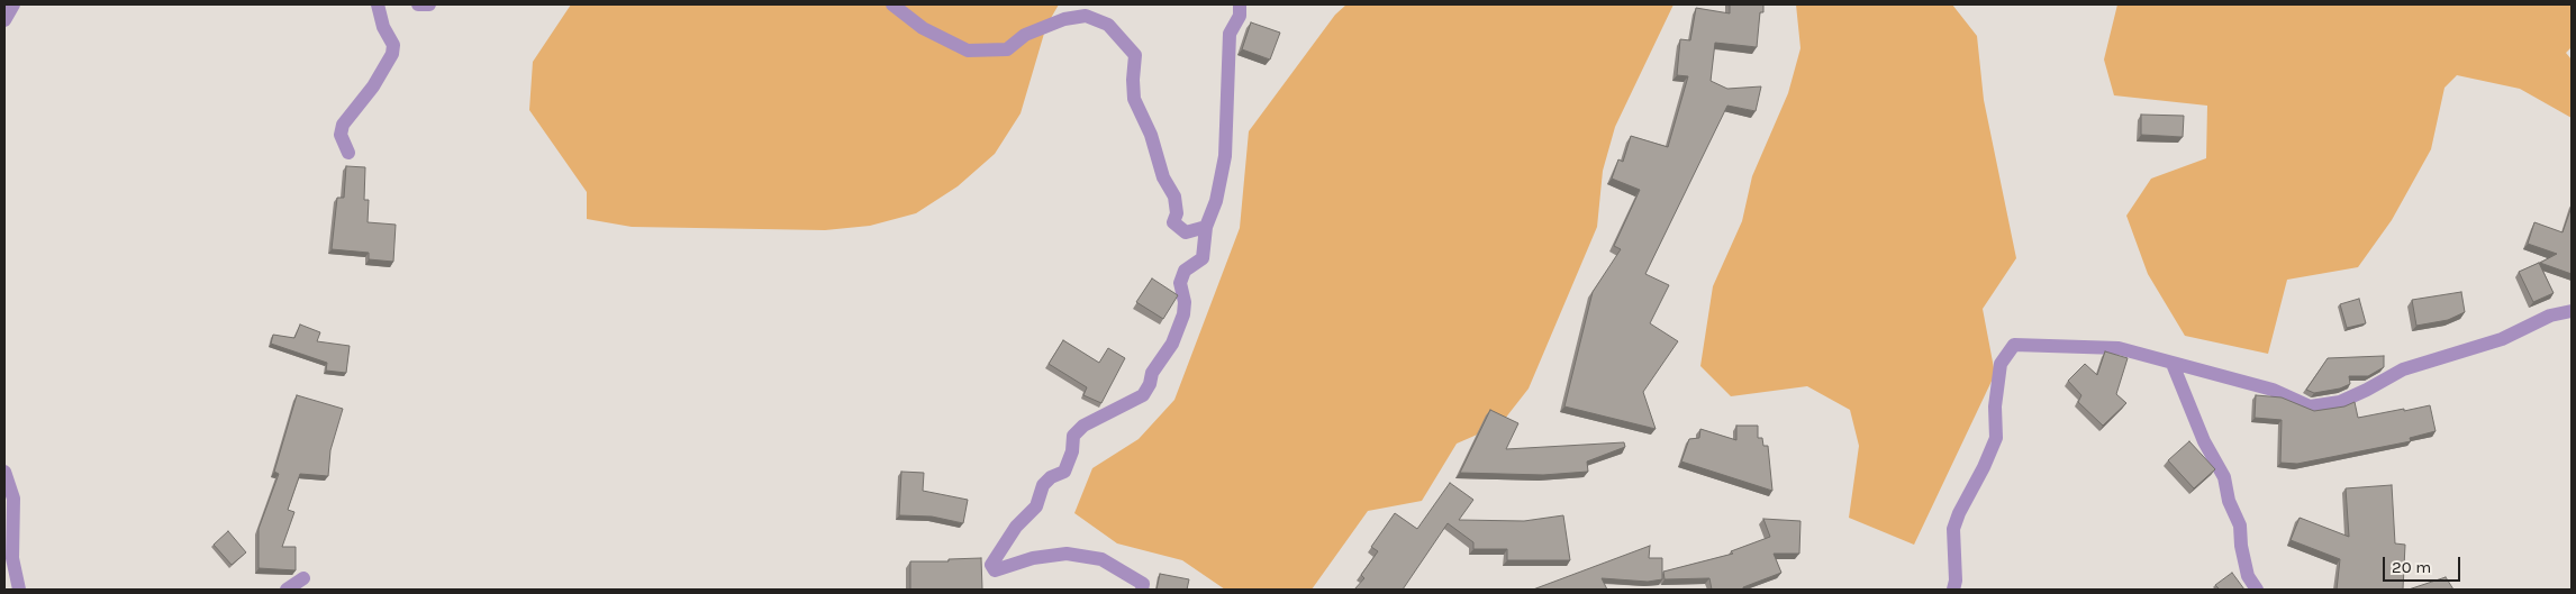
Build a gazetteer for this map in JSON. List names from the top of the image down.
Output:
{
  "scale_bar": "20 m"
}
